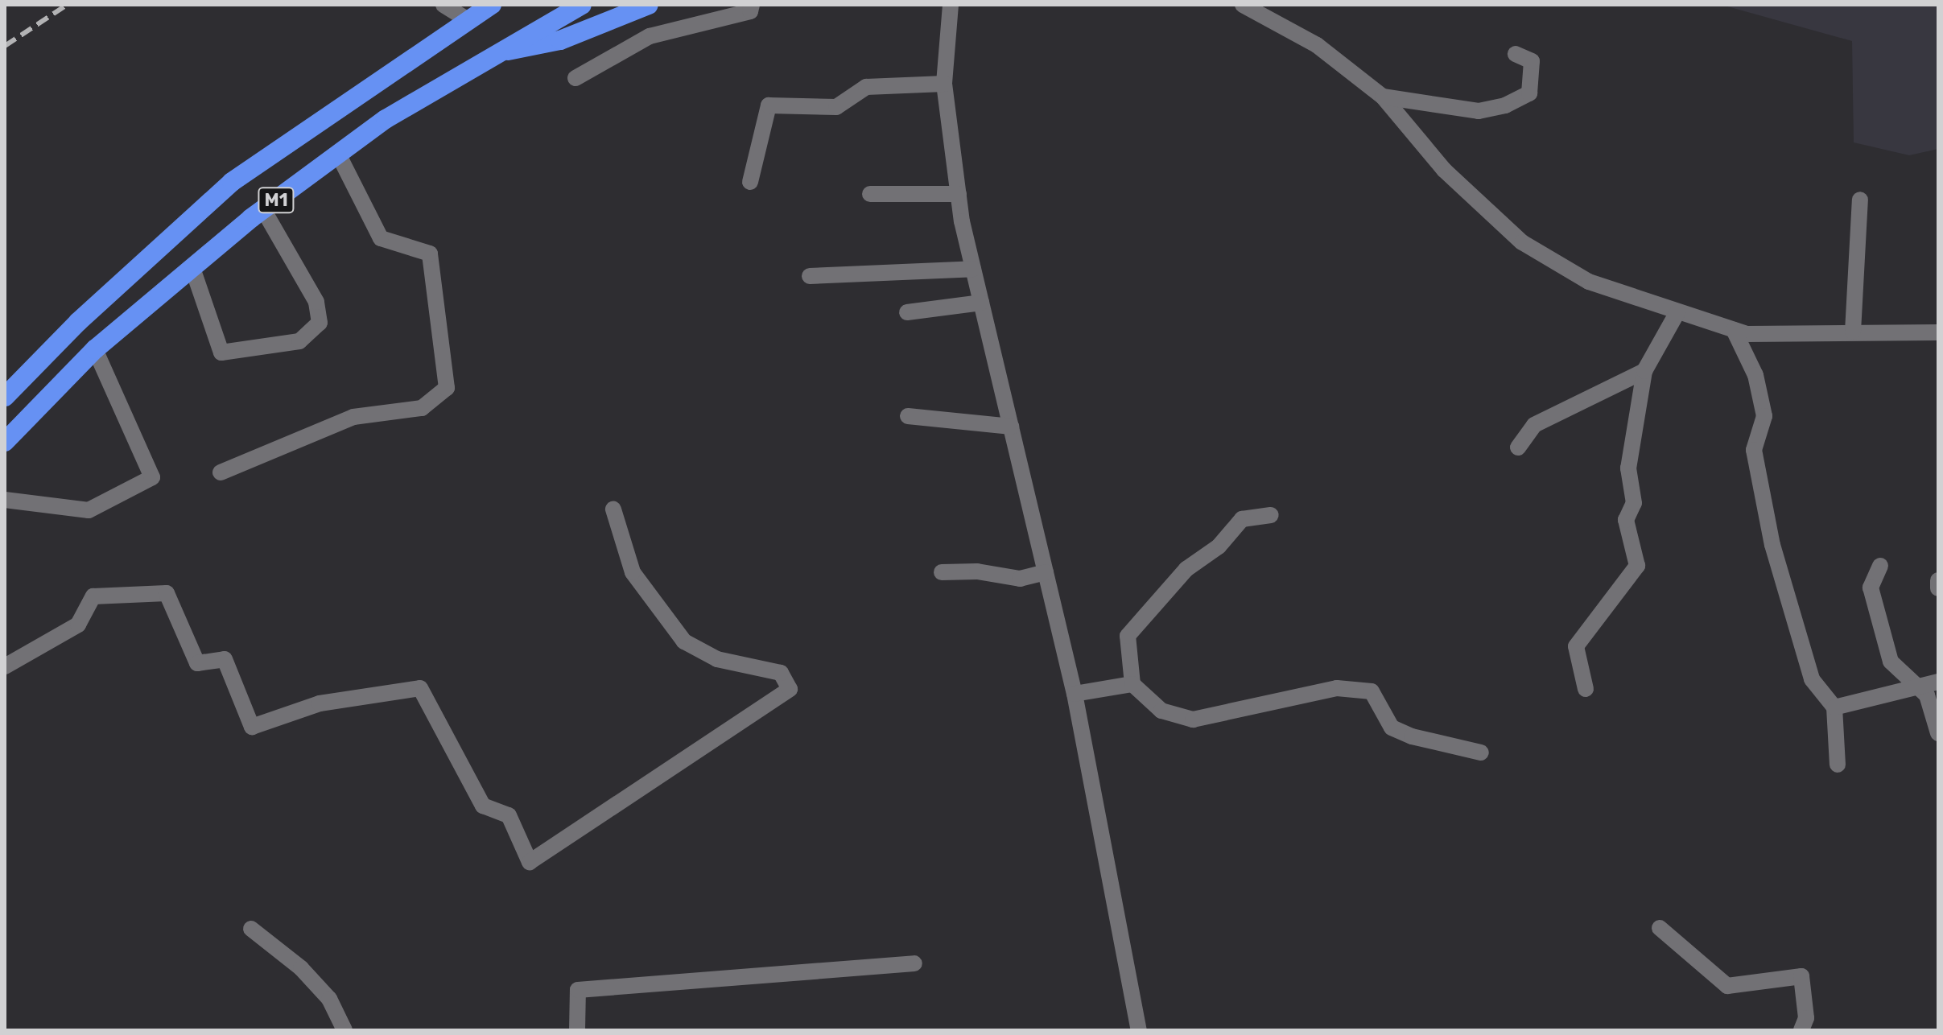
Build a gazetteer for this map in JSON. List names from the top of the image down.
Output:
{
  "streets": {
    "highway": ["M1"]
  }
}
